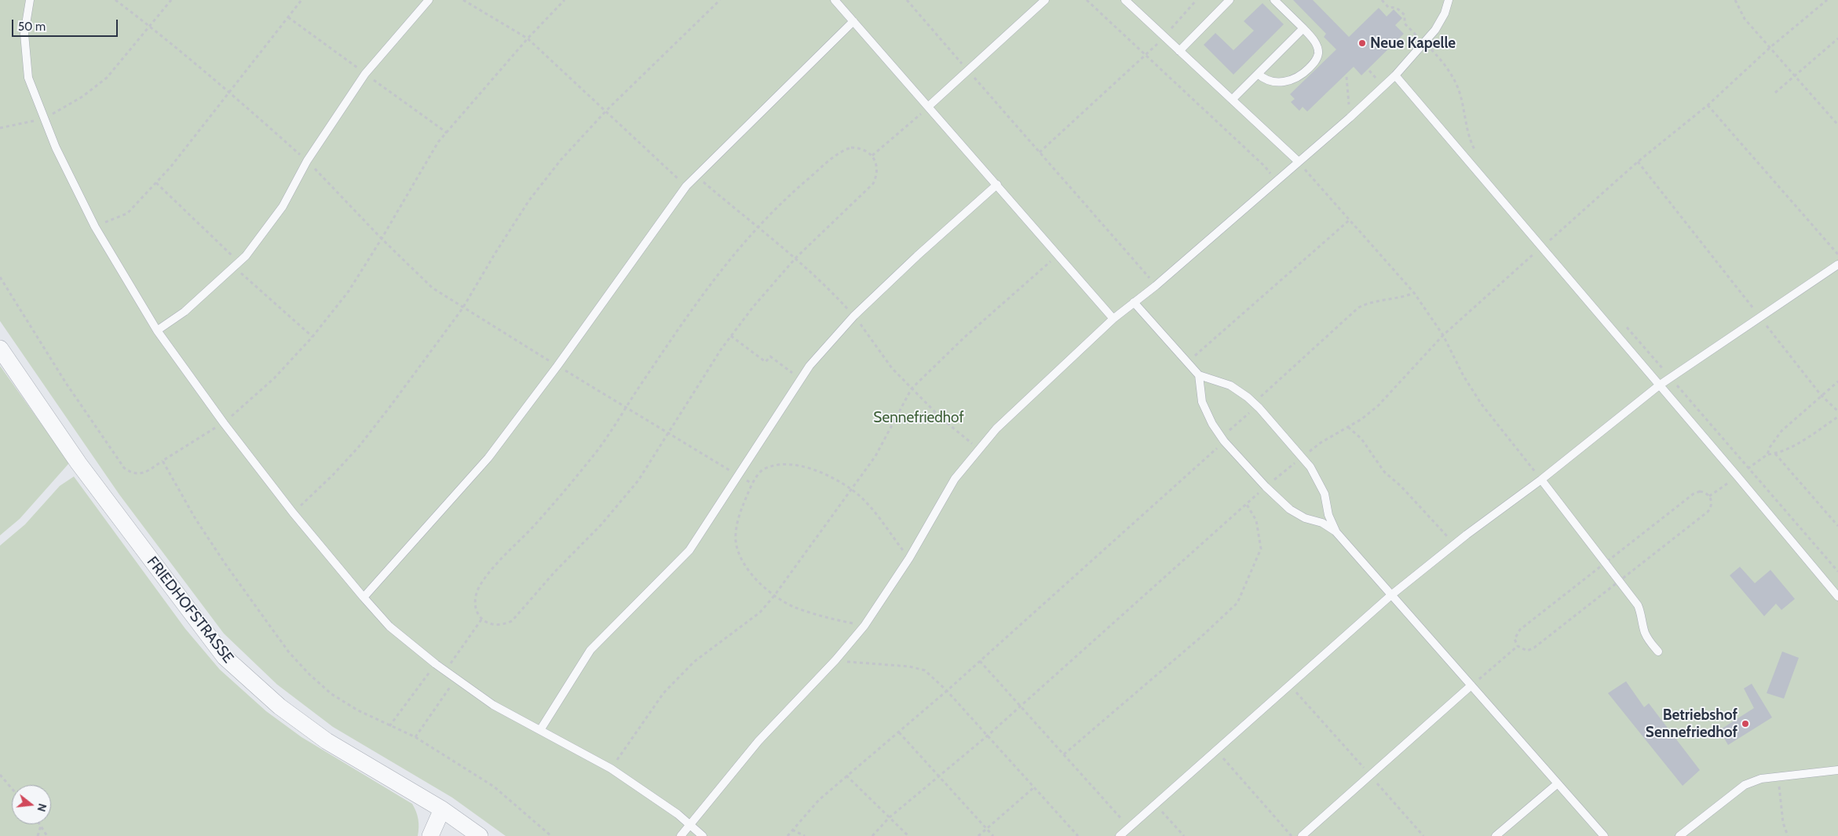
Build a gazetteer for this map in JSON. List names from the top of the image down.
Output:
{
  "streets": {
    "street": ["FRIEDHOFSTRASSE"]
  },
  "parks": ["Sennefriedhof"],
  "places": ["Neue Kapelle", "Betriebshof Sennefriedhof"],
  "scale_bar": "50 m",
  "north": "right"
}
